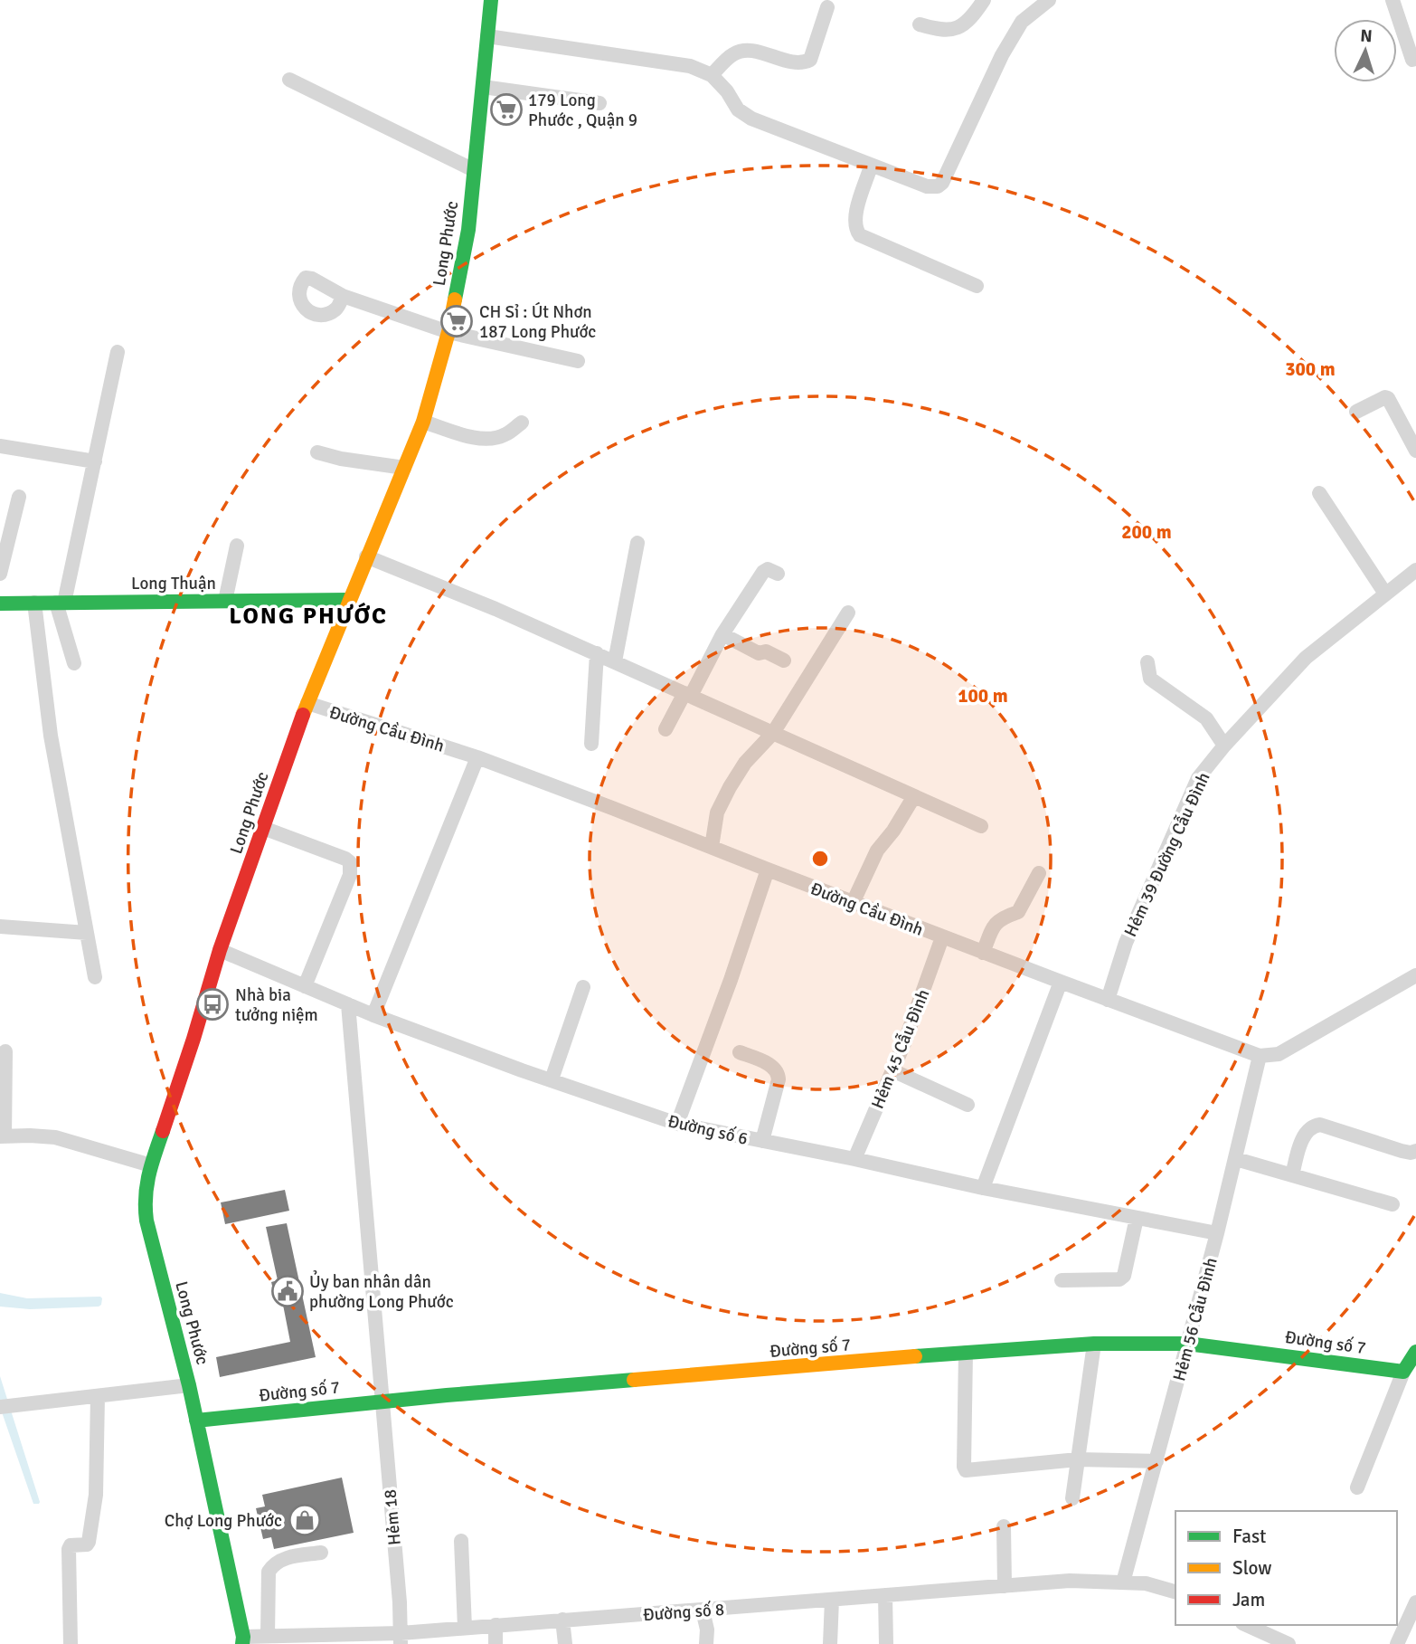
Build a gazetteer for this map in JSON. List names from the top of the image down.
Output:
{
  "streets": {
    "street": [
      "Long Phước",
      "Long Thuận",
      "Đường Cầu Đình",
      "Hẻm 39 Đường Cẫu Đình",
      "Hẻm 45 Cẫu Đình",
      "Đường số 6",
      "Hẻm 56 Cẫu Đình",
      "Đường số 7",
      "Hẻm 18",
      "Đường số 8"
    ]
  },
  "crossings": [
    ["Long Phước", "Long Thuận"],
    ["Long Phước", "Đường Cầu Đình"],
    ["Long Phước", "Đường số 6"],
    ["Long Phước", "Đường số 7"],
    ["Long Phước", "Đường số 8"],
    ["Đường Cầu Đình", "Hẻm 39 Đường Cẫu Đình"],
    ["Đường Cầu Đình", "Hẻm 45 Cẫu Đình"],
    ["Đường Cầu Đình", "Hẻm 56 Cẫu Đình"],
    ["Hẻm 45 Cẫu Đình", "Đường số 6"],
    ["Đường số 6", "Hẻm 56 Cẫu Đình"],
    ["Đường số 6", "Hẻm 18"],
    ["Hẻm 56 Cẫu Đình", "Đường số 7"],
    ["Hẻm 56 Cẫu Đình", "Đường số 8"],
    ["Đường số 7", "Hẻm 18"],
    ["Hẻm 18", "Đường số 8"]
  ],
  "districts": ["LONG PHƯỚC"],
  "places": {
    "supermarket": ["179 Long Phước , Quận 9", "CH Sỉ : Út Nhơn 187 Long Phước"],
    "bus stop": ["Nhà bia tưởng niệm"],
    "public building": ["Ủy ban nhân dân phường Long Phước"],
    "shop": ["Chợ Long Phước"]
  },
  "legend": ["Fast", "Slow", "Jam"],
  "north": "top",
  "rings": ["300 m", "200 m", "100 m"]
}
